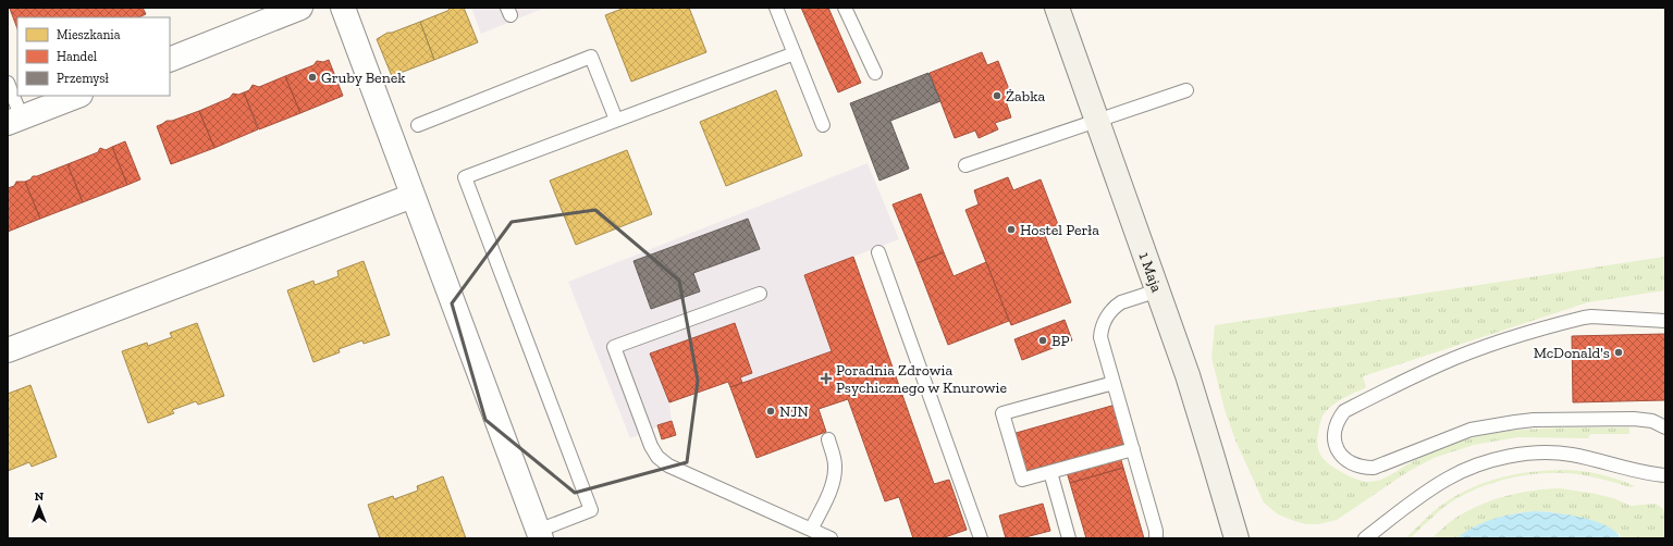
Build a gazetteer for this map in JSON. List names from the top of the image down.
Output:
{
  "streets": {
    "street": ["1 Maja"]
  },
  "places": {
    "other": [
      "Gruby Benek",
      "Żabka",
      "Hostel Perła",
      "BP",
      "McDonald's",
      "NJN"
    ],
    "health": ["Poradnia Zdrowia Psychicznego w Knurowie"]
  },
  "legend": ["Mieszkania", "Handel", "Przemysł"],
  "north": "top"
}
